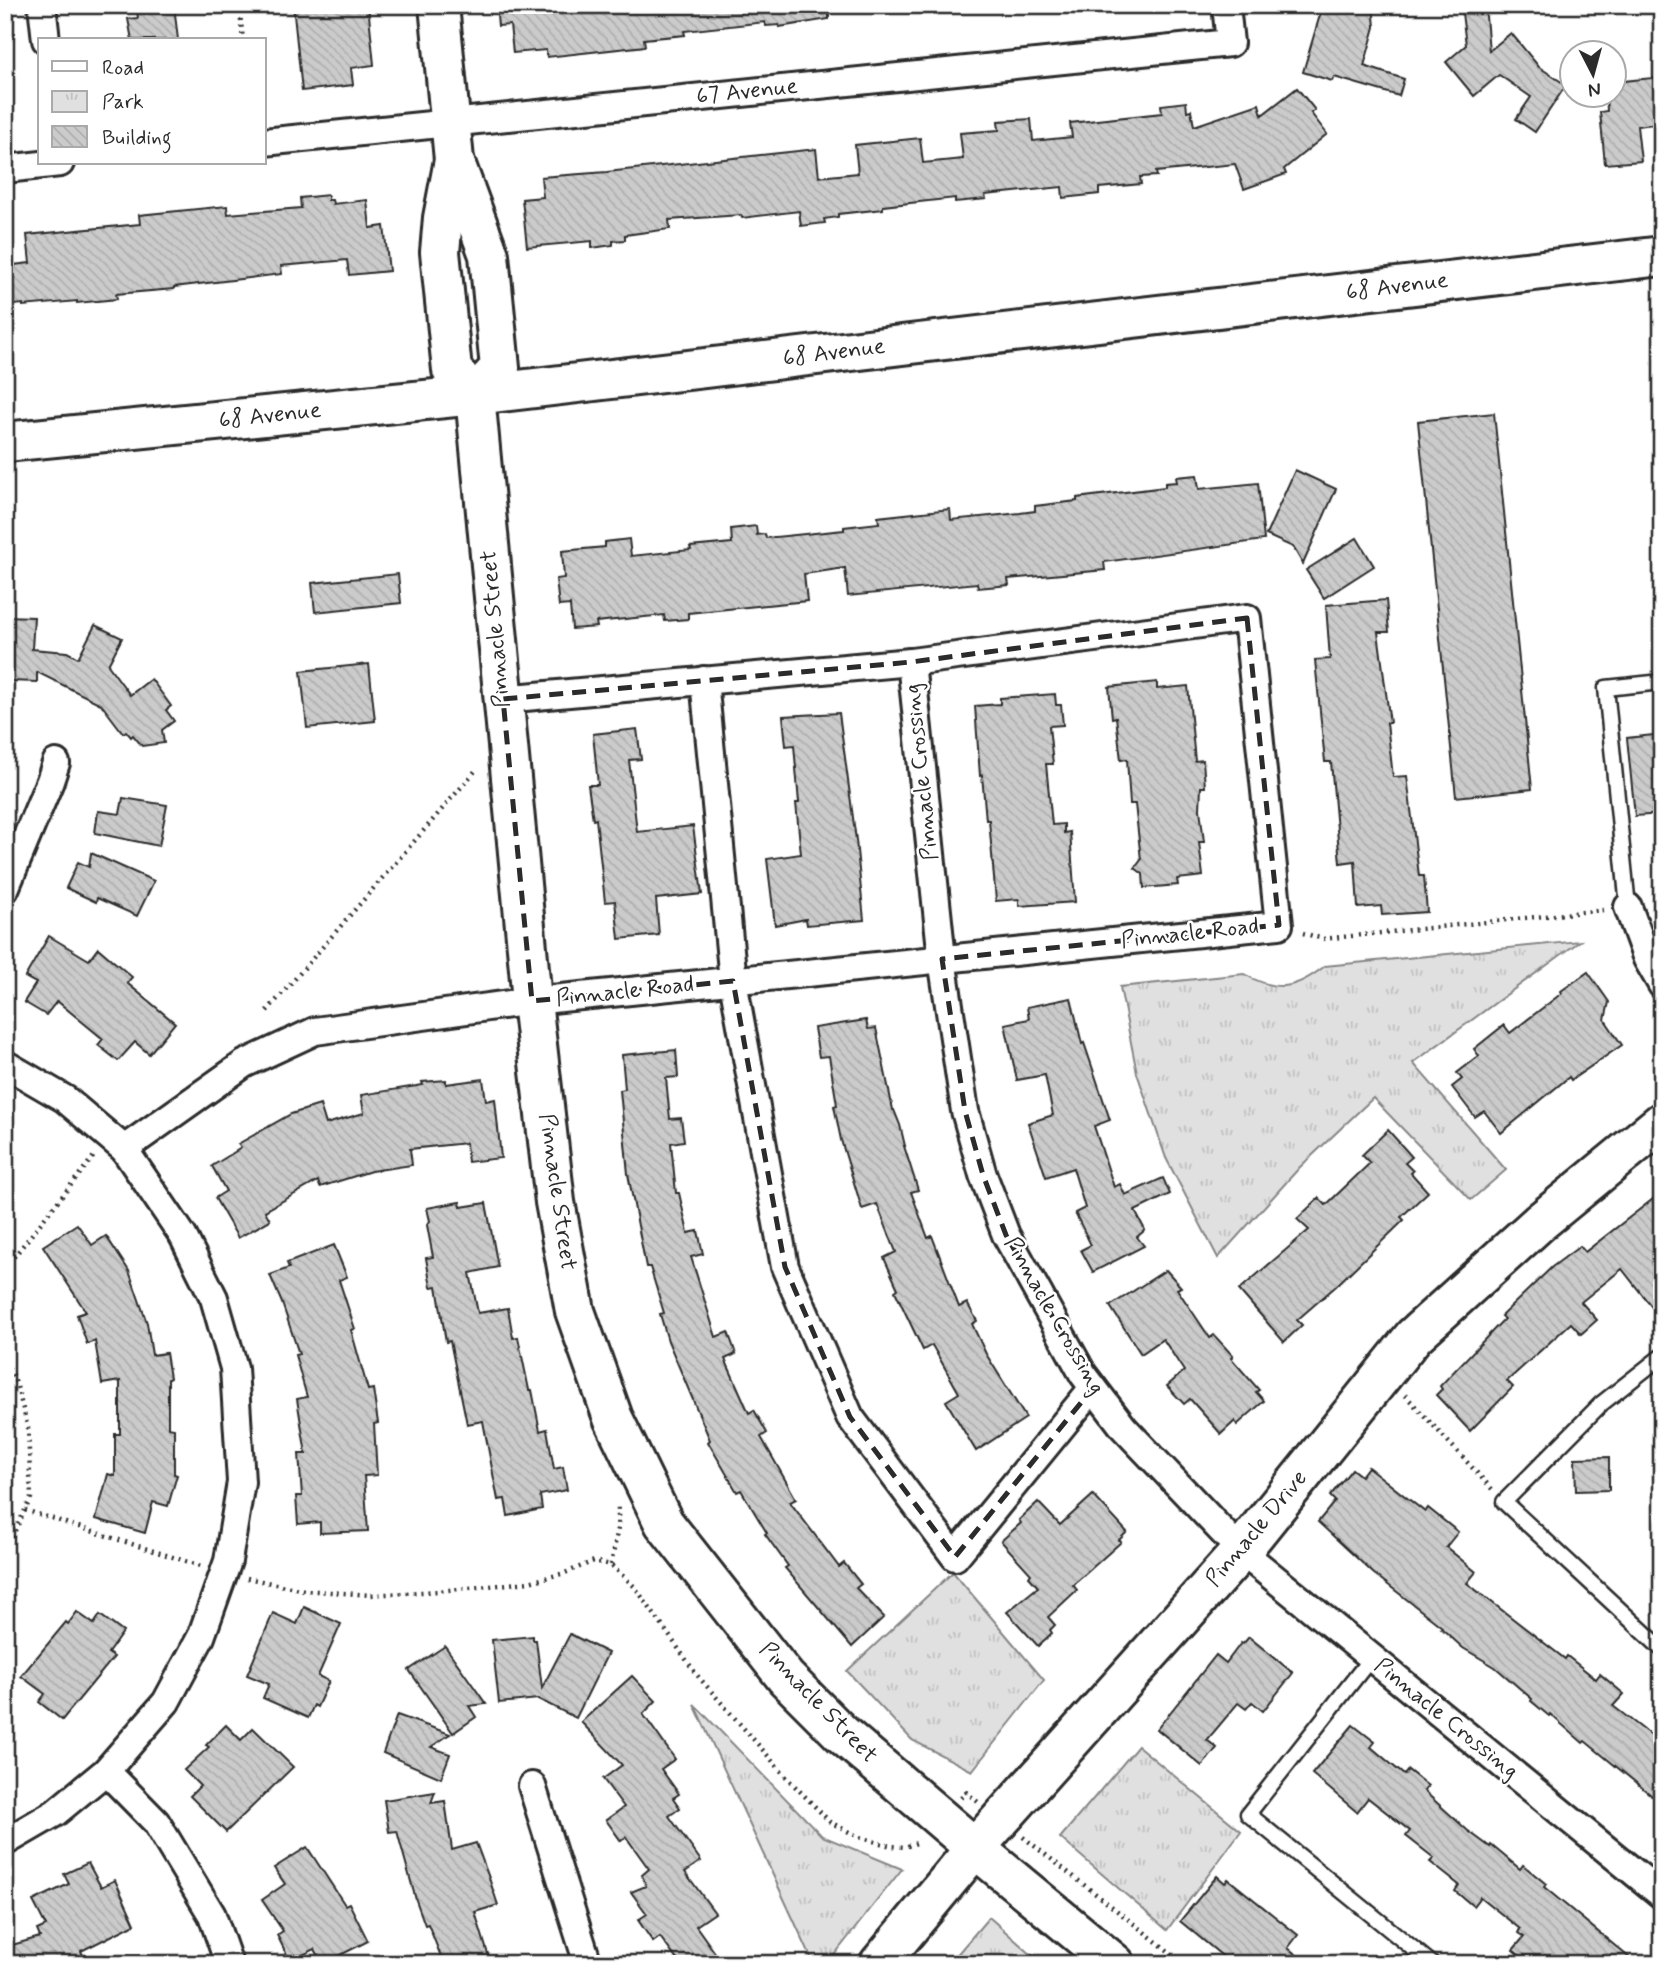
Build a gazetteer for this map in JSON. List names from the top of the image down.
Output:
{
  "streets": {
    "street": [
      "67 Avenue",
      "68 Avenue",
      "Pinnacle Street",
      "Pinnacle Crossing",
      "Pinnacle Road",
      "Pinnacle Drive"
    ]
  },
  "crossings": [
    ["68 Avenue", "Pinnacle Street"],
    ["Pinnacle Street", "Pinnacle Road"],
    ["Pinnacle Street", "Pinnacle Drive"],
    ["Pinnacle Crossing", "Pinnacle Road"],
    ["Pinnacle Crossing", "Pinnacle Drive"]
  ],
  "legend": ["Road", "Park", "Building"],
  "north": "bottom"
}
